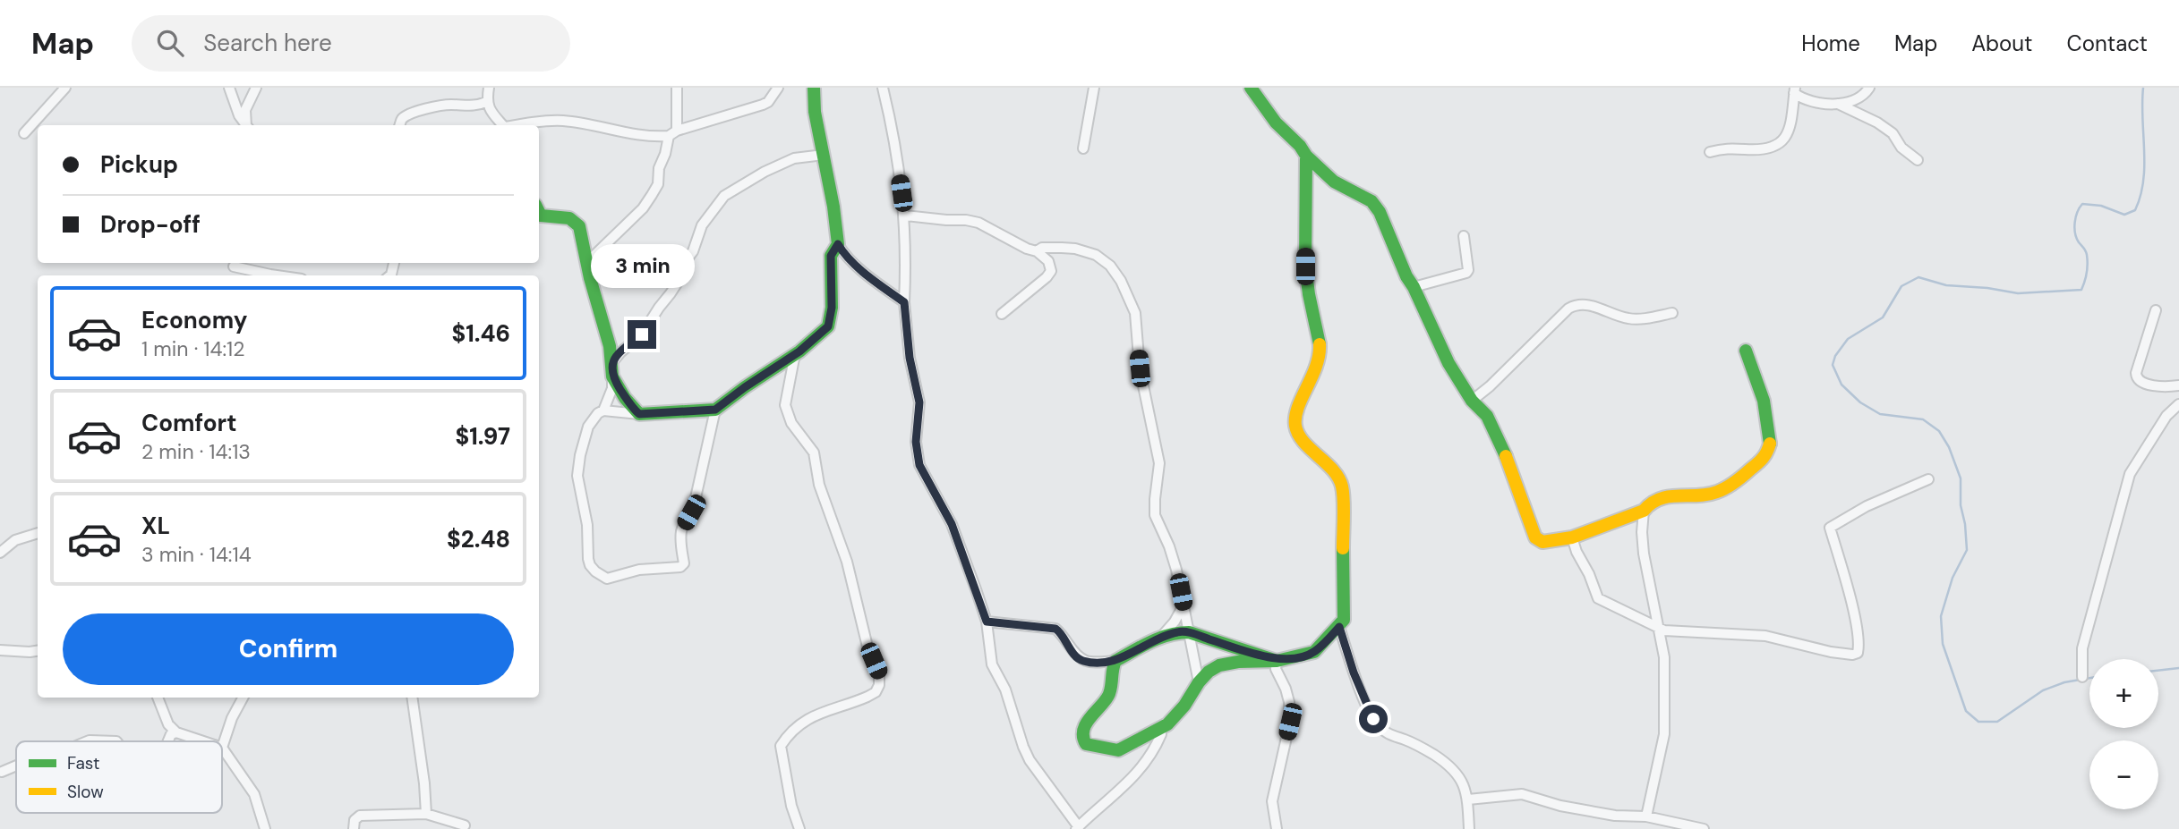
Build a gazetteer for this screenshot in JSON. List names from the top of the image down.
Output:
{
  "legend": ["Fast", "Slow"],
  "page": {
    "header": "Map",
    "search": "Search here",
    "nav": [
      "Home",
      "Map",
      "About",
      "Contact"
    ],
    "banner": ["Pickup", "Drop-off"],
    "bubble": "3 min",
    "list": [
      {
        "name": "Economy",
        "note": "1 min · 14:12",
        "value": "$1.46"
      },
      {
        "name": "Comfort",
        "note": "2 min · 14:13",
        "value": "$1.97"
      },
      {
        "name": "XL",
        "note": "3 min · 14:14",
        "value": "$2.48"
      }
    ],
    "buttons": "Confirm",
    "map_buttons": ["+", "−"]
  }
}
